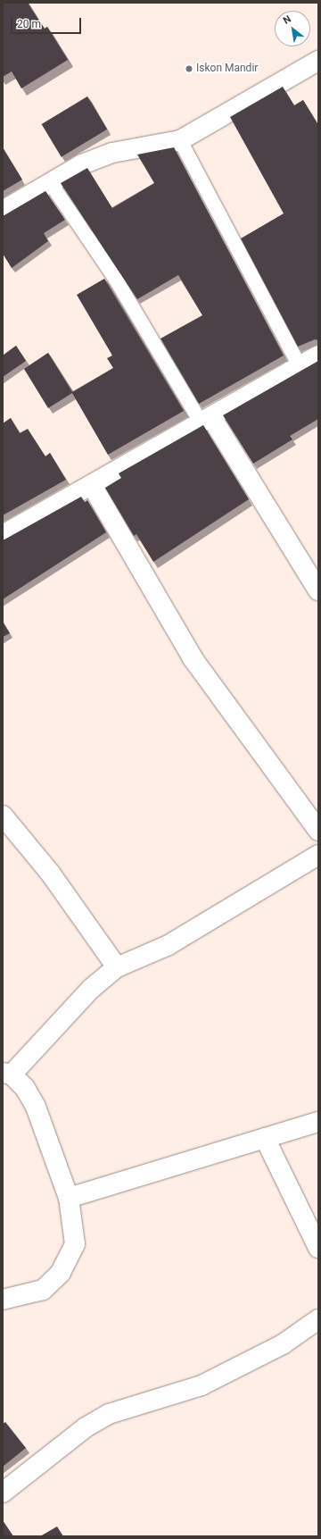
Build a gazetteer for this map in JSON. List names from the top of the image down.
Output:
{
  "places": ["Iskon Mandir"],
  "scale_bar": "20 m",
  "north": "top left"
}
